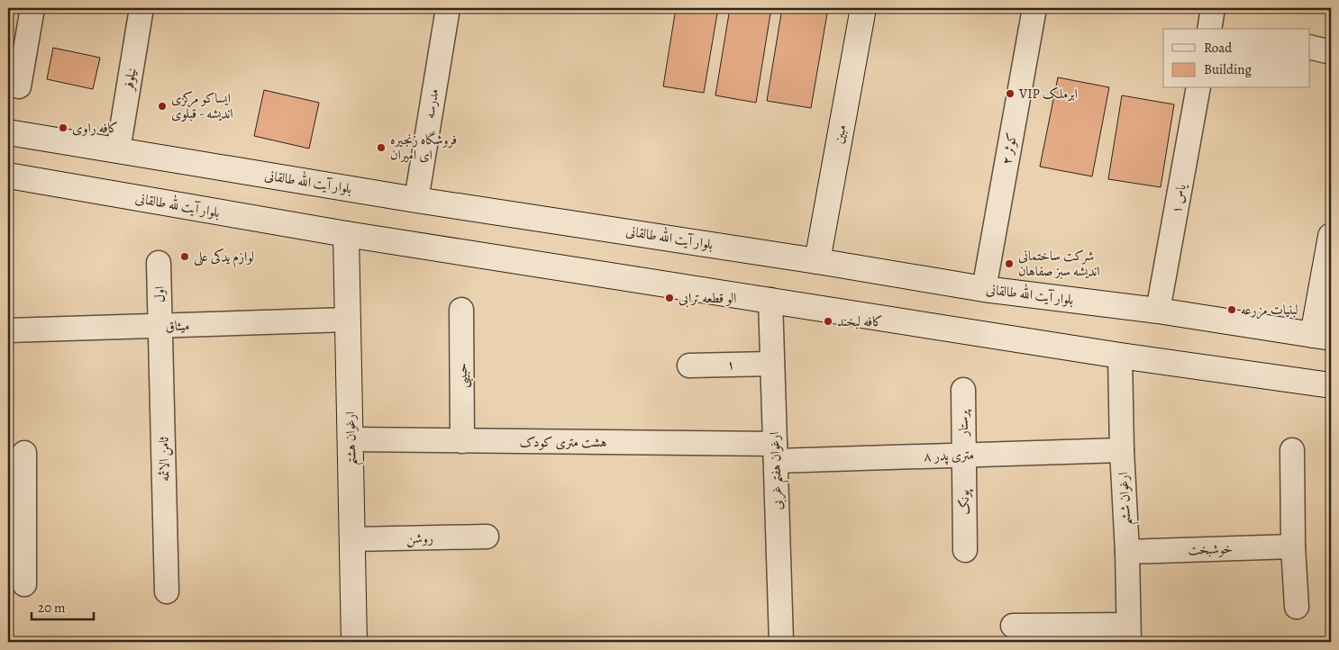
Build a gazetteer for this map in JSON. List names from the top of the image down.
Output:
{
  "streets": {
    "street": [
      "نیلوفر",
      "مدرسه",
      "مبین",
      "کوثر ۲",
      "بلوار آیت الله طالقانی",
      "یاس ۱",
      "بلوار آیت لله طالقانی",
      "اول",
      "میثاق",
      "۱",
      "حبیبی",
      "پرستار",
      "ارغوان هشتم",
      "هشت متری کودک",
      "۸ متری پدر",
      "ثامن الائمه",
      "ارغوان هفتم غربی",
      "ارغوان ششم",
      "پونک",
      "روشن",
      "خوشبخت"
    ]
  },
  "crossings": [
    ["نیلوفر", "بلوار آیت الله طالقانی"],
    ["مدرسه", "بلوار آیت الله طالقانی"],
    ["مبین", "بلوار آیت الله طالقانی"],
    ["کوثر ۲", "بلوار آیت الله طالقانی"],
    ["بلوار آیت الله طالقانی", "یاس ۱"],
    ["بلوار آیت لله طالقانی", "ارغوان هشتم"],
    ["اول", "میثاق"],
    ["اول", "ثامن الائمه"],
    ["میثاق", "ارغوان هشتم"],
    ["میثاق", "ثامن الائمه"],
    ["۱", "ارغوان هفتم غربی"],
    ["حبیبی", "هشت متری کودک"],
    ["پرستار", "۸ متری پدر"],
    ["پرستار", "پونک"],
    ["ارغوان هشتم", "هشت متری کودک"],
    ["ارغوان هشتم", "روشن"],
    ["هشت متری کودک", "۸ متری پدر"],
    ["هشت متری کودک", "ارغوان هفتم غربی"],
    ["۸ متری پدر", "ارغوان هفتم غربی"],
    ["۸ متری پدر", "ارغوان ششم"],
    ["۸ متری پدر", "پونک"],
    ["ارغوان ششم", "خوشبخت"]
  ],
  "places": [
    "VIP ابرملک",
    "ایساکو مرکزی اندیشه - قبلوی",
    "کافه راوی",
    "فروشگاه زنجیره ای امیران",
    "لوازم یدکی علی",
    "شرکت ساختمانی اندیشه سبز صفاهان",
    "الو قطعه ترابی",
    "لبنیات مزرعه",
    "کافه لبخند"
  ],
  "legend": ["Road", "Building"],
  "scale_bar": "20 m"
}
